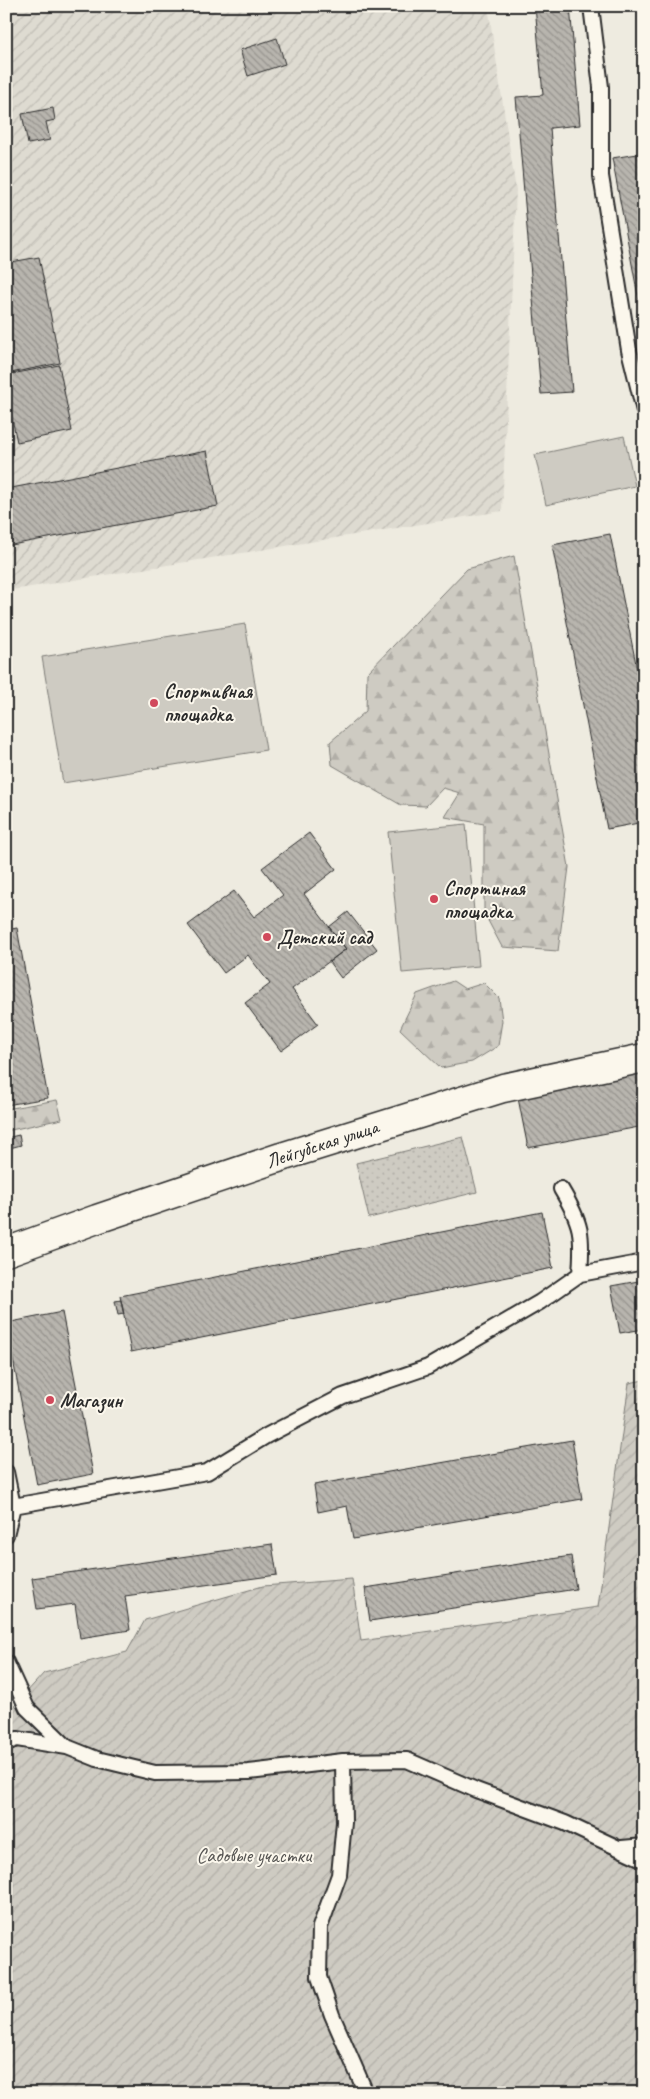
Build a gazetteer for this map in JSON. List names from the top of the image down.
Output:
{
  "streets": {
    "street": ["Лейгубская улица"]
  },
  "parks": ["Садовые участки"],
  "places": [
    "Спортивная площадка",
    "Спортиная площадка",
    "Детский сад",
    "Магазин"
  ]
}
